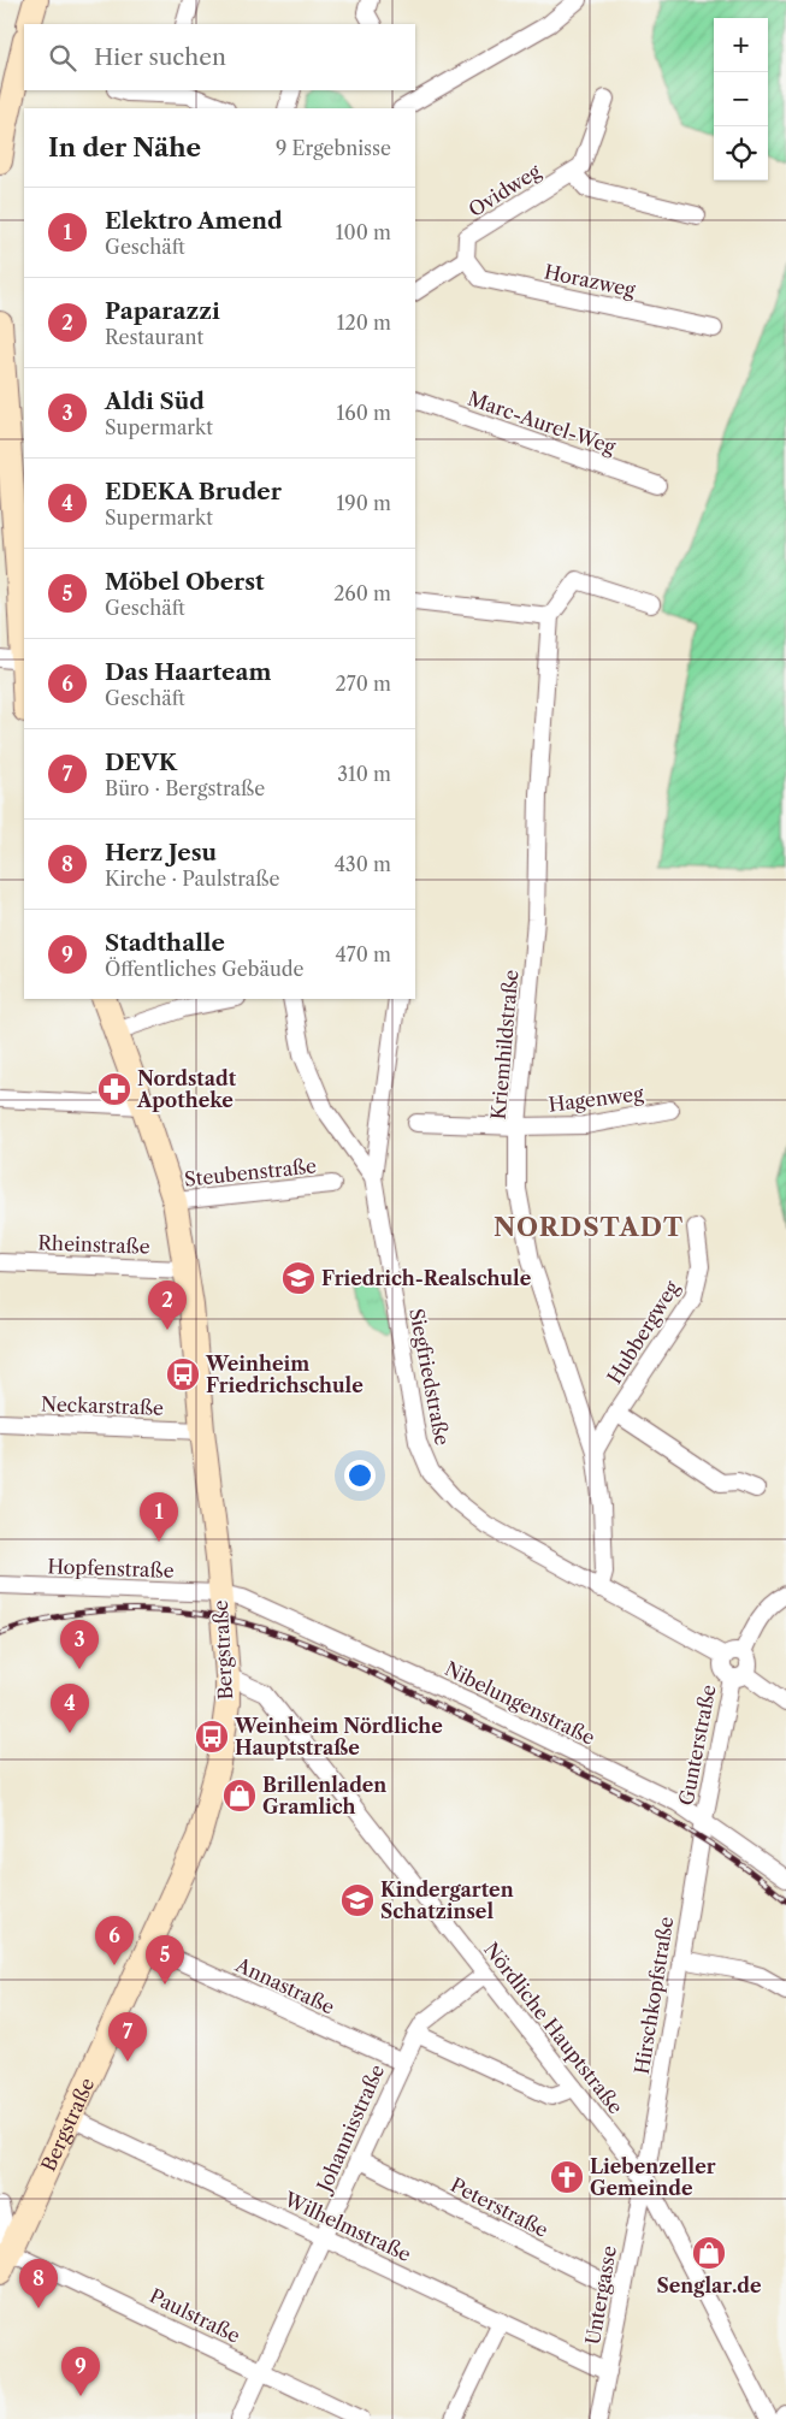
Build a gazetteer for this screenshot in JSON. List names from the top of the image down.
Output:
{
  "streets": {
    "main road": ["Bergstraße"],
    "street": [
      "Ovidweg",
      "Horazweg",
      "Marc-Aurel-Weg",
      "Kriemhildstraße",
      "Hagenweg",
      "Steubenstraße",
      "Rheinstraße",
      "Hubbergweg",
      "Siegfriedstraße",
      "Neckarstraße",
      "Hopfenstraße",
      "Nibelungenstraße",
      "Gunterstraße",
      "Annastraße",
      "Hirschkopfstraße",
      "Nördliche Hauptstraße",
      "Johannisstraße",
      "Peterstraße",
      "Wilhelmstraße",
      "Untergasse",
      "Paulstraße"
    ]
  },
  "crossings": [
    ["Ovidweg", "Horazweg"],
    ["Kriemhildstraße", "Hagenweg"],
    ["Kriemhildstraße", "Hubbergweg"],
    ["Kriemhildstraße", "Siegfriedstraße"],
    ["Steubenstraße", "Bergstraße"],
    ["Rheinstraße", "Bergstraße"],
    ["Siegfriedstraße", "Gunterstraße"],
    ["Neckarstraße", "Bergstraße"],
    ["Hopfenstraße", "Bergstraße"],
    ["Hopfenstraße", "Nibelungenstraße"],
    ["Bergstraße", "Nibelungenstraße"],
    ["Bergstraße", "Annastraße"],
    ["Bergstraße", "Nördliche Hauptstraße"],
    ["Bergstraße", "Wilhelmstraße"],
    ["Bergstraße", "Paulstraße"],
    ["Nibelungenstraße", "Gunterstraße"],
    ["Nibelungenstraße", "Hirschkopfstraße"],
    ["Gunterstraße", "Hirschkopfstraße"],
    ["Annastraße", "Johannisstraße"],
    ["Hirschkopfstraße", "Nördliche Hauptstraße"],
    ["Hirschkopfstraße", "Untergasse"],
    ["Nördliche Hauptstraße", "Johannisstraße"],
    ["Nördliche Hauptstraße", "Untergasse"],
    ["Johannisstraße", "Peterstraße"],
    ["Johannisstraße", "Wilhelmstraße"],
    ["Johannisstraße", "Paulstraße"],
    ["Peterstraße", "Untergasse"],
    ["Wilhelmstraße", "Untergasse"]
  ],
  "districts": ["NORDSTADT"],
  "places": {
    "pharmacy": ["Nordstadt Apotheke"],
    "school or university": ["Friedrich-Realschule", "Kindergarten Schatzinsel"],
    "bus stop": ["Weinheim Friedrichschule", "Weinheim Nördliche Hauptstraße"],
    "shop": ["Brillenladen Gramlich", "Senglar.de"],
    "church": ["Liebenzeller Gemeinde"]
  },
  "page": {
    "map_buttons": ["+", "−"],
    "search": "Hier suchen",
    "heading": ["In der Nähe", "9 Ergebnisse"],
    "list": [
      {
        "mark": "1",
        "name": "Elektro Amend",
        "note": "Geschäft",
        "value": "100 m"
      },
      {
        "mark": "2",
        "name": "Paparazzi",
        "note": "Restaurant",
        "value": "120 m"
      },
      {
        "mark": "3",
        "name": "Aldi Süd",
        "note": "Supermarkt",
        "value": "160 m"
      },
      {
        "mark": "4",
        "name": "EDEKA Bruder",
        "note": "Supermarkt",
        "value": "190 m"
      },
      {
        "mark": "5",
        "name": "Möbel Oberst",
        "note": "Geschäft",
        "value": "260 m"
      },
      {
        "mark": "6",
        "name": "Das Haarteam",
        "note": "Geschäft",
        "value": "270 m"
      },
      {
        "mark": "7",
        "name": "DEVK",
        "note": "Büro · Bergstraße",
        "value": "310 m"
      },
      {
        "mark": "8",
        "name": "Herz Jesu",
        "note": "Kirche · Paulstraße",
        "value": "430 m"
      },
      {
        "mark": "9",
        "name": "Stadthalle",
        "note": "Öffentliches Gebäude",
        "value": "470 m"
      }
    ],
    "pins": [
      "2",
      "1",
      "3",
      "4",
      "6",
      "5",
      "7",
      "8",
      "9"
    ]
  }
}
